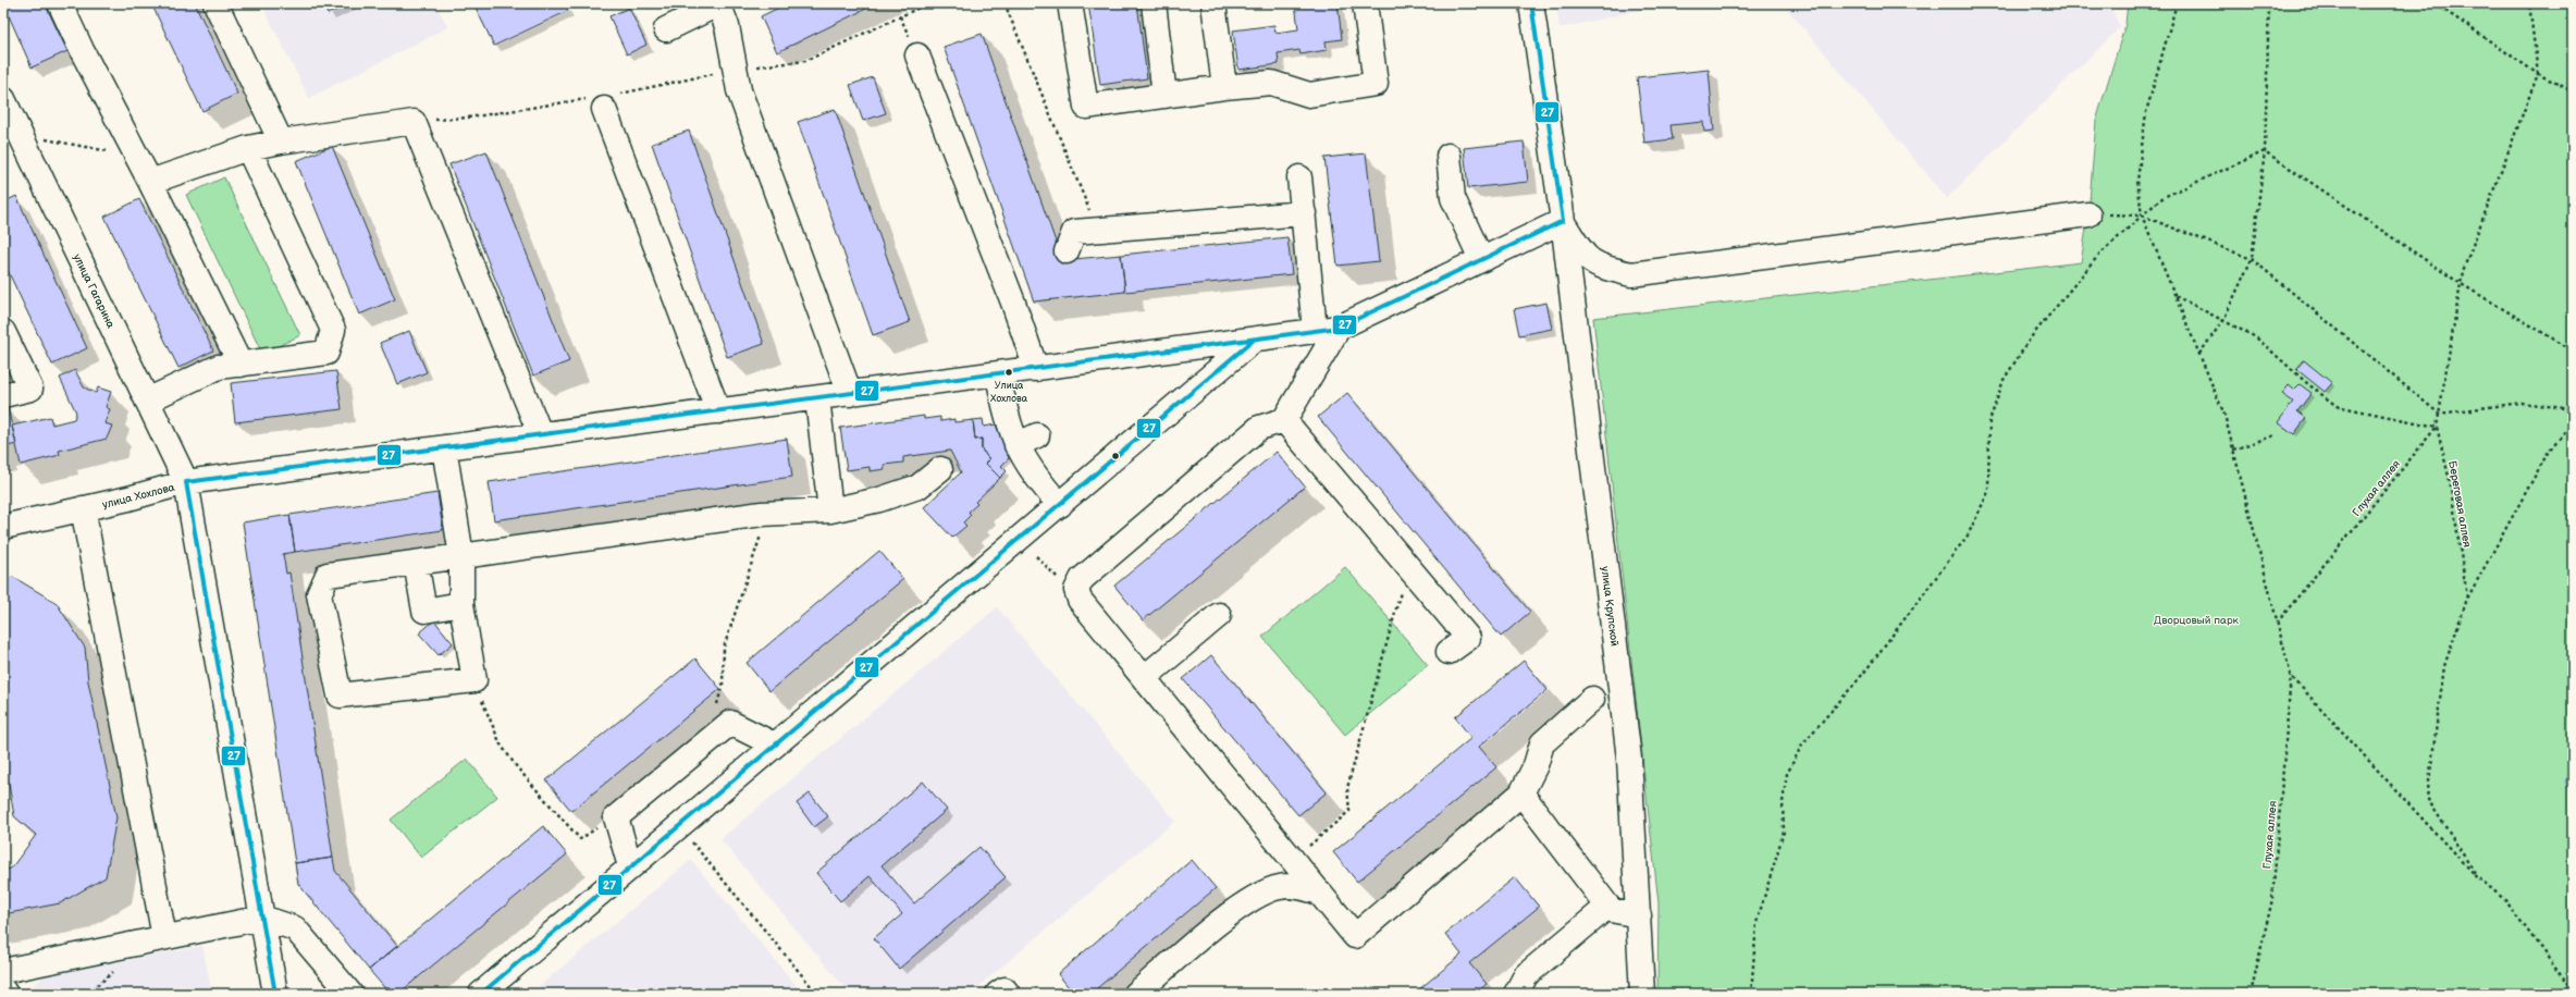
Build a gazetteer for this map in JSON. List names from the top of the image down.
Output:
{
  "streets": {
    "street": ["улица Гагарина", "улица Хохлова", "улица Крупской"],
    "path": ["Глухая аллея", "Береговая аллея"]
  },
  "crossings": [
    ["улица Гагарина", "улица Хохлова"],
    ["Глухая аллея", "Береговая аллея"],
    ["улица Хохлова", "улица Крупской"]
  ],
  "parks": ["Дворцовый парк"],
  "places": ["Улица Хохлова"],
  "lines": ["transit line 27"]
}
